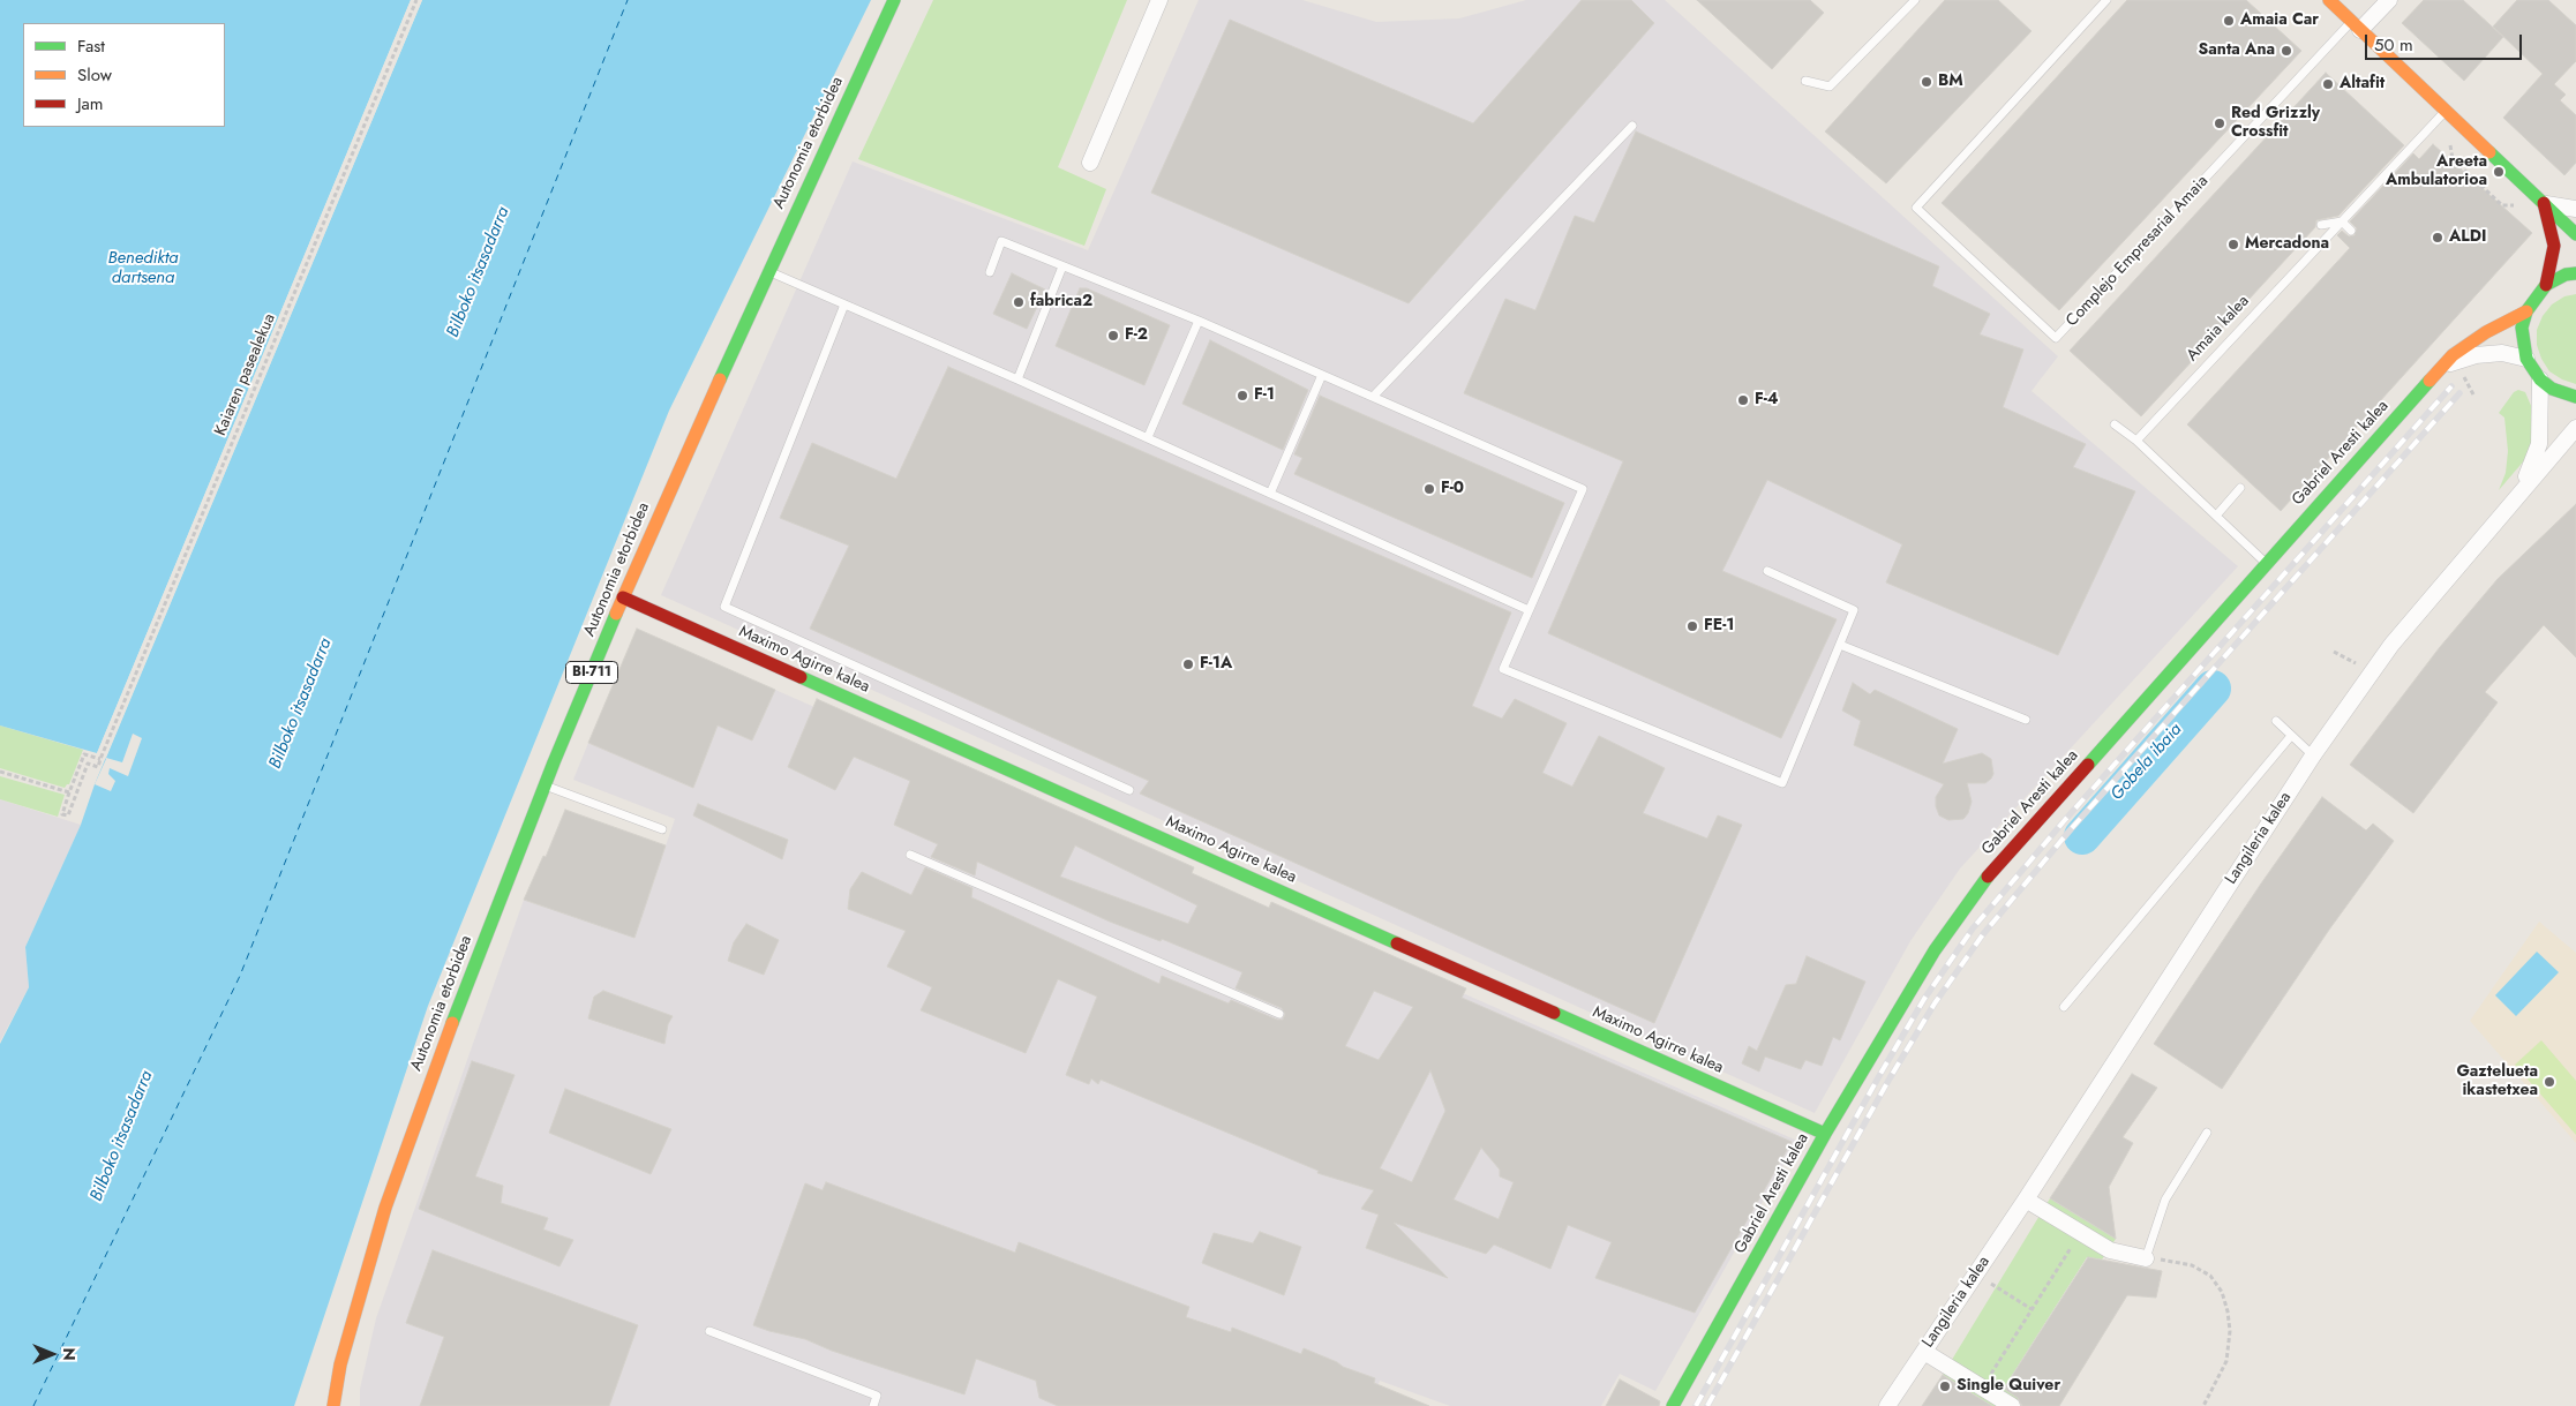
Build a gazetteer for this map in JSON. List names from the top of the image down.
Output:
{
  "streets": {
    "street": [
      "Autonomia etorbidea",
      "Gabriel Aresti kalea",
      "Maximo Agirre kalea",
      "BI-711",
      "Langileria kalea"
    ],
    "lane": ["Complejo Empresarial Amaia", "Amaia kalea"],
    "path": ["Kaiaren pasealekua"]
  },
  "crossings": [
    ["Autonomia etorbidea", "Maximo Agirre kalea"],
    ["Gabriel Aresti kalea", "Maximo Agirre kalea"]
  ],
  "water": ["Benedikta dartsena", "Bilboko itsasadarra", "Gobela ibaia"],
  "places": [
    "Amaia Car",
    "Santa Ana",
    "BM",
    "Altafit",
    "Red Grizzly Crossfit",
    "Areeta Ambulatorioa",
    "ALDI",
    "Mercadona",
    "fabrica2",
    "F-2",
    "F-1",
    "F-4",
    "F-0",
    "FE-1",
    "F-1A",
    "Gaztelueta ikastetxea",
    "Single Quiver"
  ],
  "legend": ["Fast", "Slow", "Jam"],
  "scale_bar": "50 m",
  "north": "right"
}
